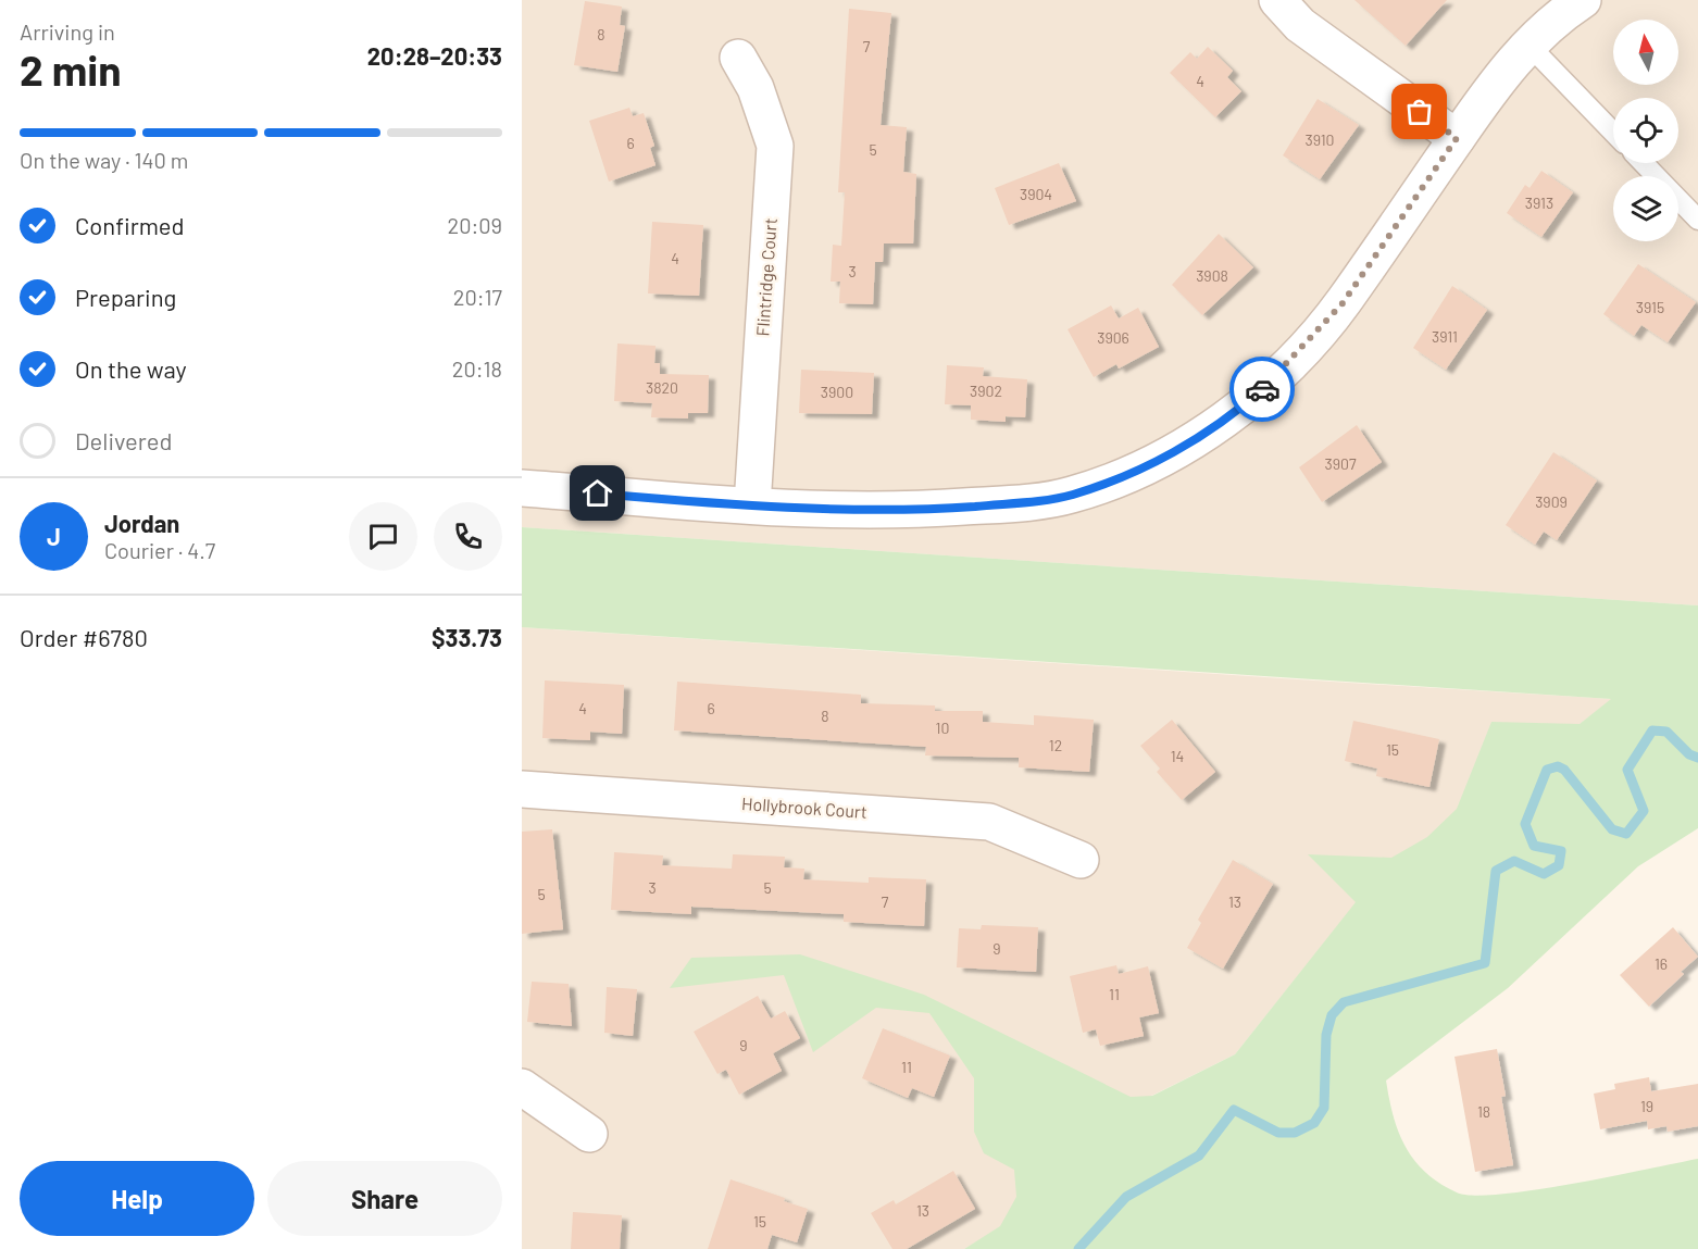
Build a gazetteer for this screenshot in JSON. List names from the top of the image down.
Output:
{
  "streets": {
    "street": ["Flintridge Court", "Hollybrook Court"]
  },
  "house_numbers": [
    "8",
    "7",
    "4",
    "3910",
    "6",
    "5",
    "3904",
    "3913",
    "4",
    "3",
    "3908",
    "3915",
    "3911",
    "3906",
    "3820",
    "3902",
    "3900",
    "3907",
    "3909",
    "4",
    "6",
    "8",
    "10",
    "12",
    "15",
    "14",
    "3",
    "5",
    "5",
    "7",
    "13",
    "9",
    "16",
    "11",
    "9",
    "11",
    "19",
    "18",
    "13",
    "15"
  ],
  "north": "top",
  "page": {
    "heading": ["2 min", "Arriving in", "20:28–20:33"],
    "panel": [
      "Jordan",
      "Courier · 4.7",
      "Order #6780",
      "$33.73"
    ],
    "bar": "On the way · 140 m",
    "list": [
      ["Confirmed", "20:09"],
      ["Preparing", "20:17"],
      ["On the way", "20:18"],
      "Delivered"
    ],
    "round": "J",
    "buttons": ["Help", "Share"]
  }
}
